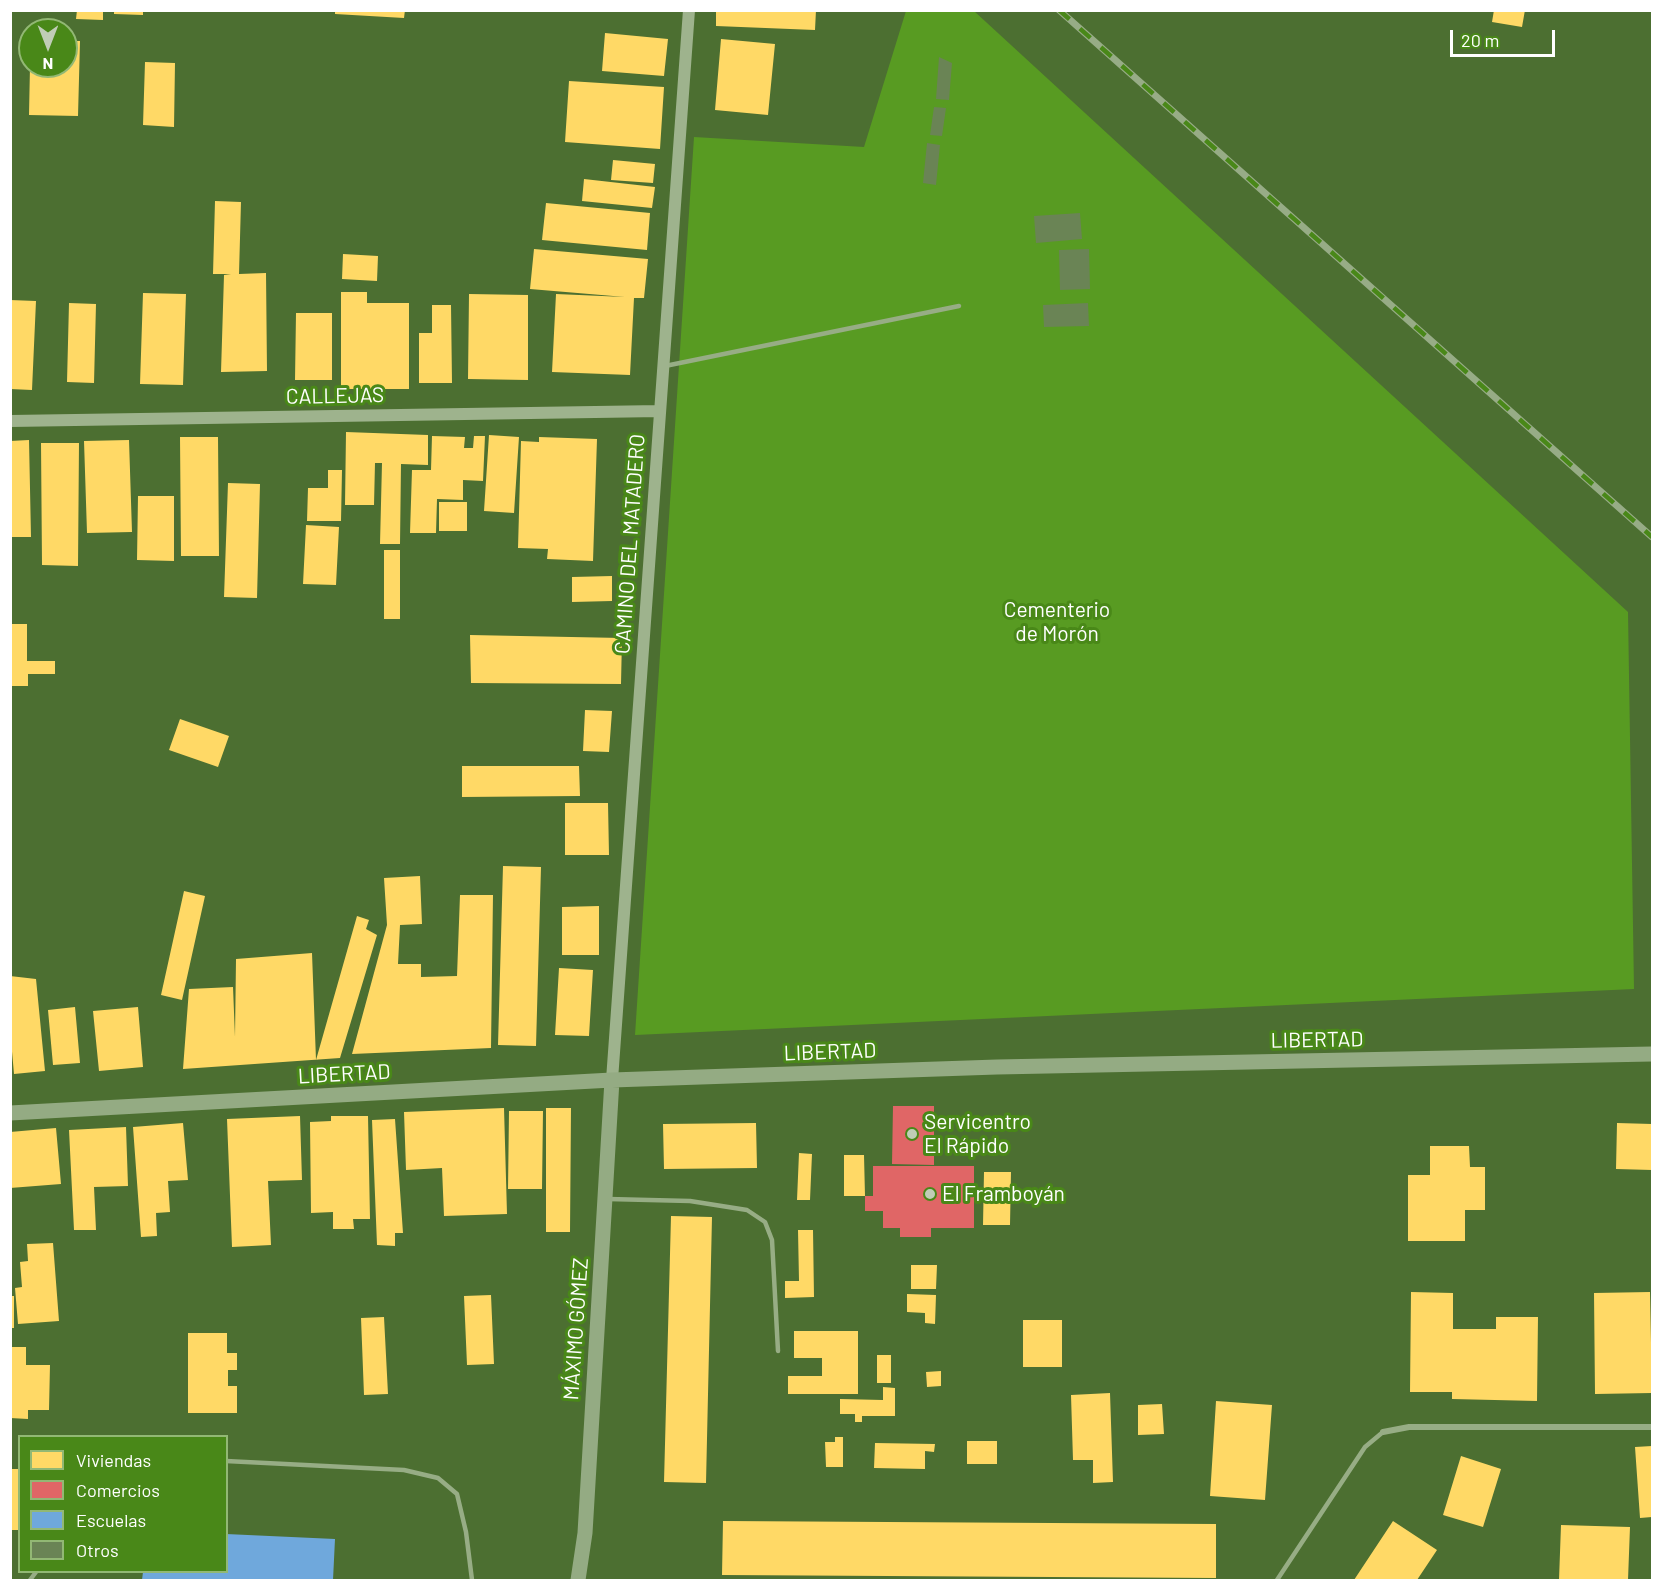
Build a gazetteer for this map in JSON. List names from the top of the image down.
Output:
{
  "streets": {
    "main road": [
      "CALLEJAS",
      "CAMINO DEL MATADERO",
      "LIBERTAD",
      "MÁXIMO GÓMEZ"
    ]
  },
  "crossings": [
    ["CALLEJAS", "CAMINO DEL MATADERO"],
    ["CAMINO DEL MATADERO", "LIBERTAD"],
    ["CAMINO DEL MATADERO", "MÁXIMO GÓMEZ"],
    ["LIBERTAD", "MÁXIMO GÓMEZ"]
  ],
  "parks": ["Cementerio de Morón"],
  "places": ["Servicentro El Rápido", "El Framboyán"],
  "legend": [
    "Viviendas",
    "Comercios",
    "Escuelas",
    "Otros"
  ],
  "scale_bar": "20 m",
  "north": "bottom"
}
